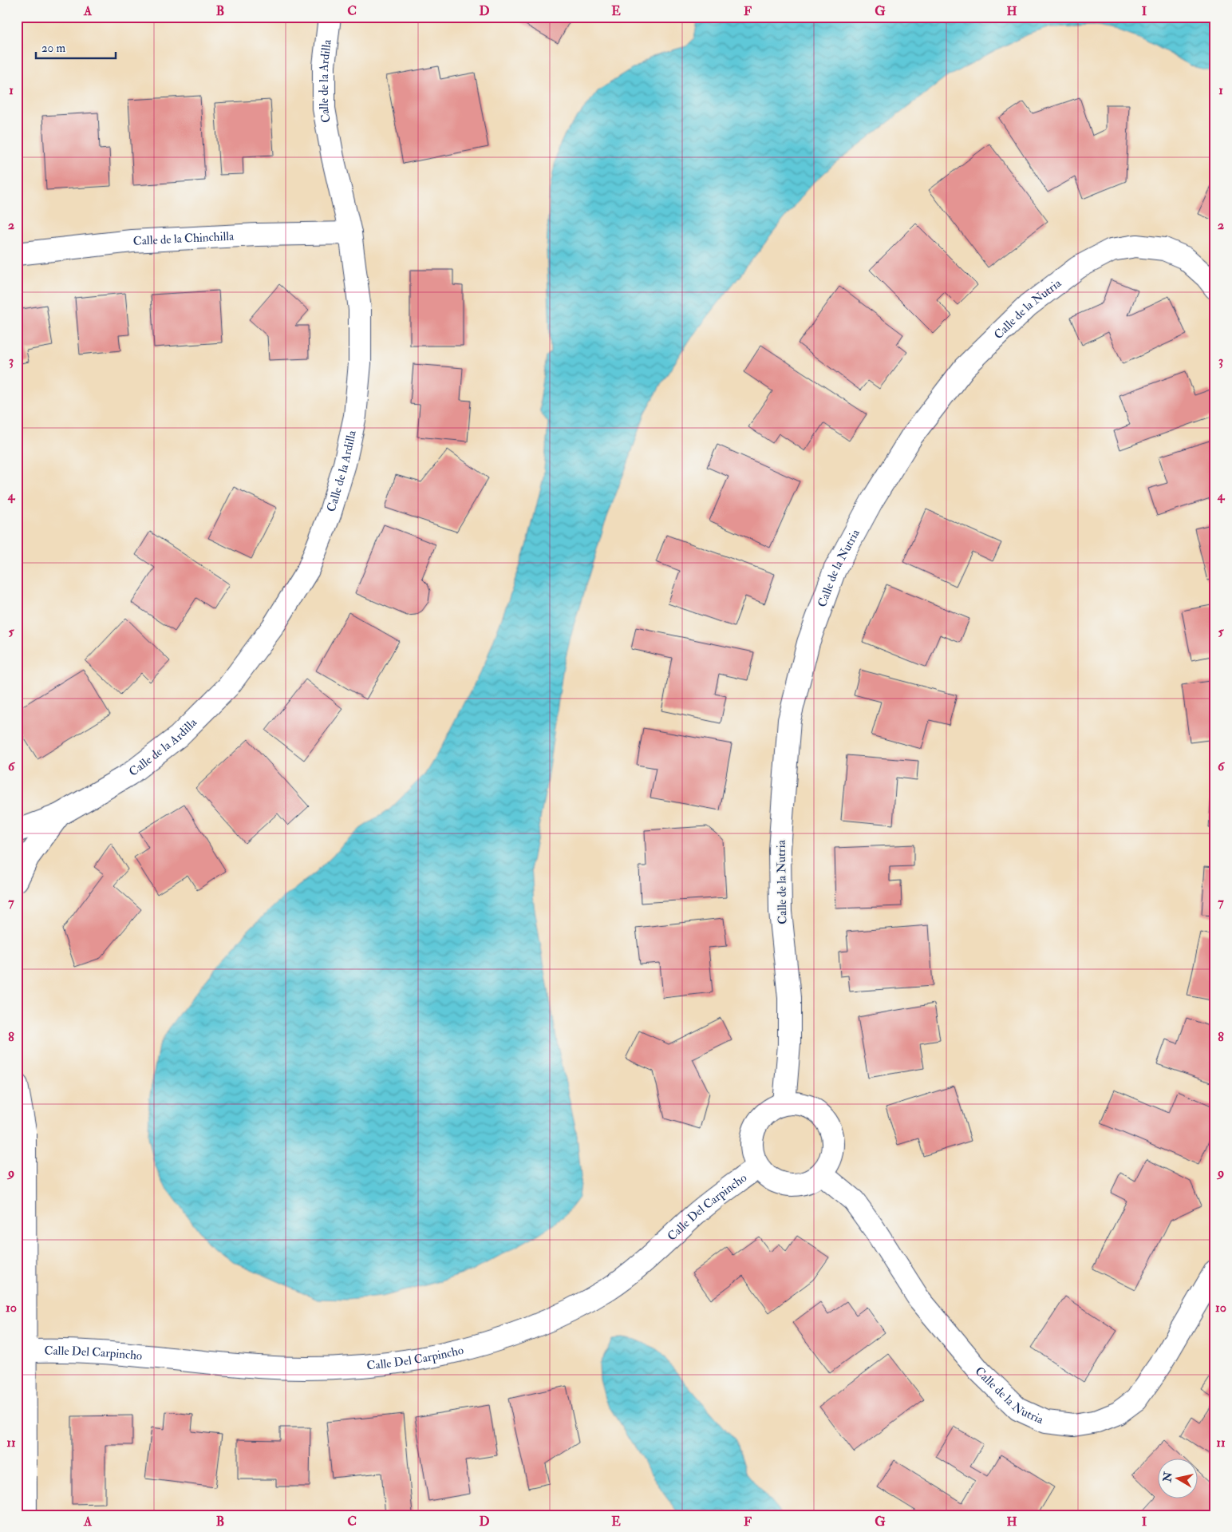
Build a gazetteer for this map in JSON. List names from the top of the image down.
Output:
{
  "streets": {
    "street": [
      "Calle de la Ardilla",
      "Calle de la Chinchilla",
      "Calle de la Nutria",
      "Calle Del Carpincho"
    ]
  },
  "crossings": [
    ["Calle de la Ardilla", "Calle de la Chinchilla"],
    ["Calle de la Nutria", "Calle Del Carpincho"]
  ],
  "scale_bar": "20 m",
  "north": "left",
  "grid": {
    "columns": [
      "A",
      "B",
      "C",
      "D",
      "E",
      "F",
      "G",
      "H",
      "I"
    ],
    "rows": [
      "1",
      "2",
      "3",
      "4",
      "5",
      "6",
      "7",
      "8",
      "9",
      "10",
      "11"
    ]
  }
}
